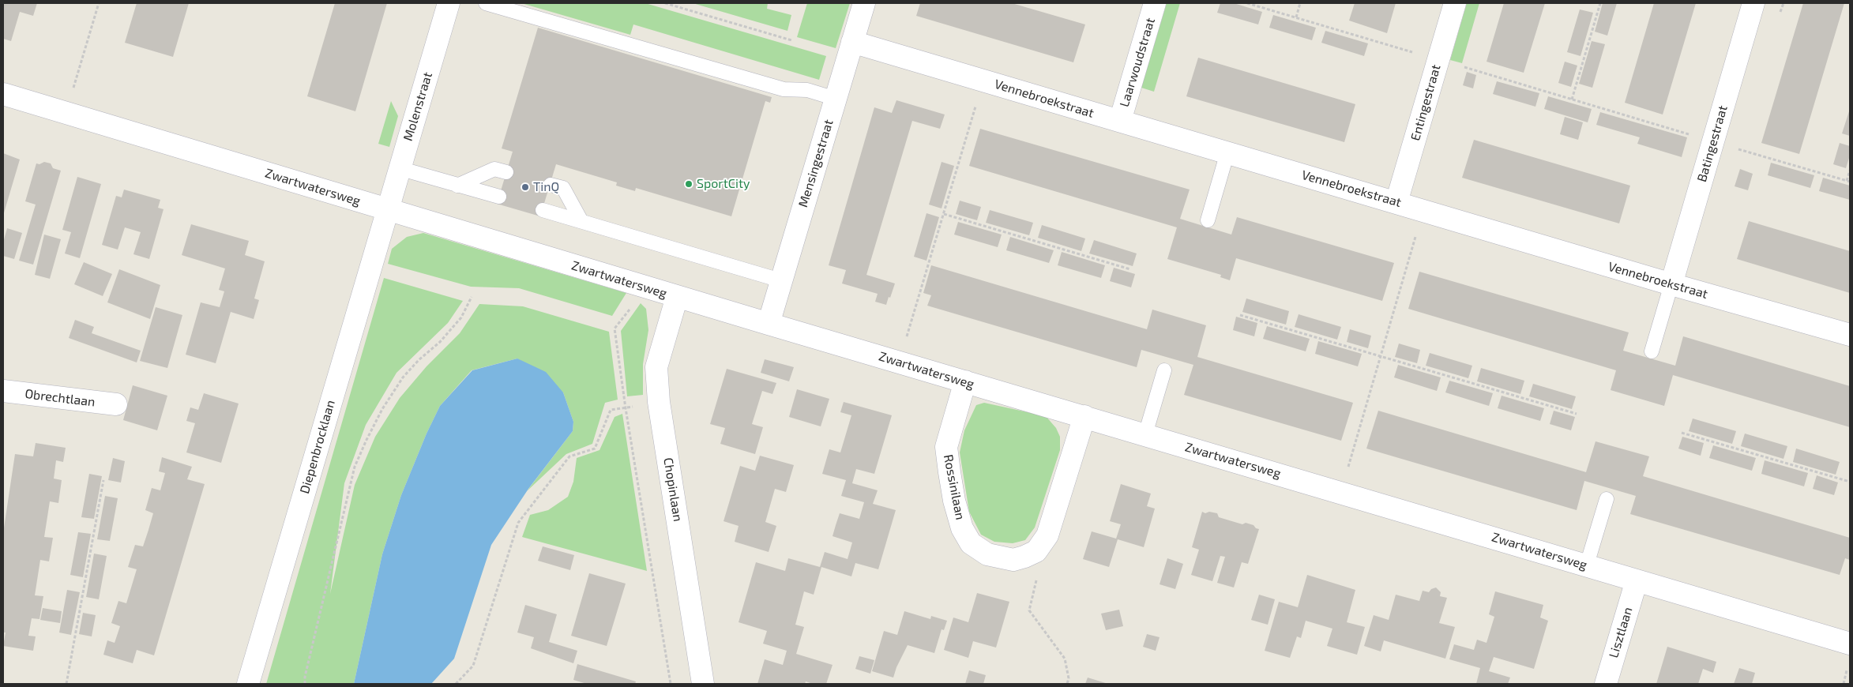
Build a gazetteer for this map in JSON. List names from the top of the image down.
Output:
{
  "streets": {
    "street": [
      "Laarwoudstraat",
      "Vennebroekstraat",
      "Entingestraat",
      "Molenstraat",
      "Batingestraat",
      "Mensingestraat",
      "Zwartwatersweg",
      "Obrechtlaan",
      "Diepenbrocklaan",
      "Rossinilaan",
      "Chopinlaan",
      "Lisztlaan"
    ]
  },
  "crossings": [
    ["Laarwoudstraat", "Vennebroekstraat"],
    ["Vennebroekstraat", "Entingestraat"],
    ["Vennebroekstraat", "Batingestraat"],
    ["Vennebroekstraat", "Mensingestraat"],
    ["Molenstraat", "Zwartwatersweg"],
    ["Molenstraat", "Diepenbrocklaan"],
    ["Mensingestraat", "Zwartwatersweg"],
    ["Zwartwatersweg", "Diepenbrocklaan"],
    ["Zwartwatersweg", "Rossinilaan"],
    ["Zwartwatersweg", "Chopinlaan"],
    ["Zwartwatersweg", "Lisztlaan"]
  ],
  "places": ["SportCity", "TinQ"]
}
